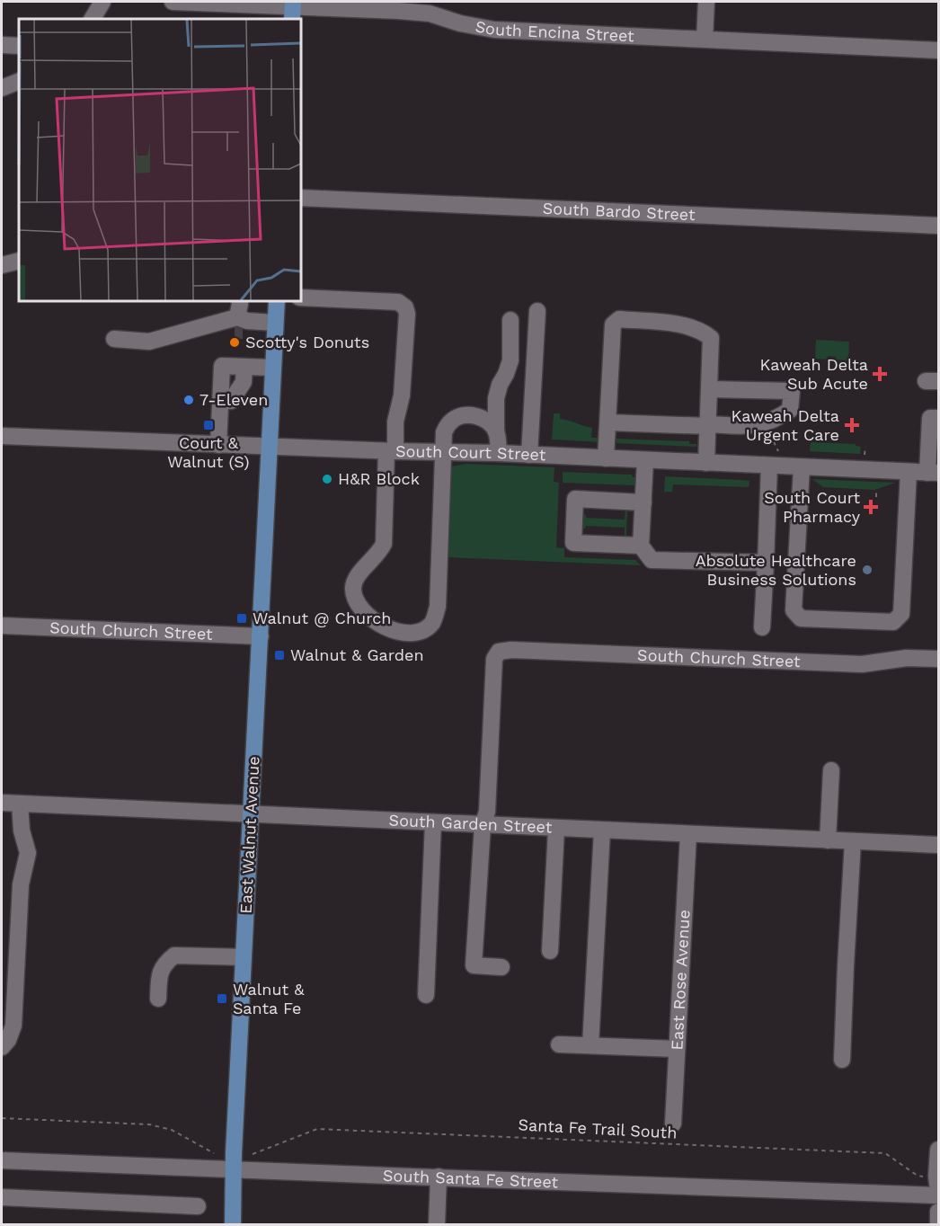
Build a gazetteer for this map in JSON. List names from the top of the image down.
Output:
{
  "streets": {
    "main road": ["East Walnut Avenue"],
    "street": [
      "South Encina Street",
      "South Bardo Street",
      "South Court Street",
      "South Church Street",
      "South Garden Street",
      "East Rose Avenue",
      "South Santa Fe Street"
    ],
    "path": ["Santa Fe Trail South"]
  },
  "crossings": [
    ["South Court Street", "East Walnut Avenue"],
    ["South Church Street", "South Garden Street"],
    ["South Church Street", "East Walnut Avenue"],
    ["South Garden Street", "East Walnut Avenue"],
    ["South Garden Street", "East Rose Avenue"],
    ["East Walnut Avenue", "South Santa Fe Street"]
  ],
  "places": {
    "other": [
      "Scotty's Donuts",
      "7-Eleven",
      "H&R Block",
      "Absolute Healthcare Business Solutions"
    ],
    "health": ["Kaweah Delta Sub Acute", "Kaweah Delta Urgent Care", "South Court Pharmacy"],
    "transit": [
      "Court & Walnut (S)",
      "Walnut @ Church",
      "Walnut & Garden",
      "Walnut & Santa Fe"
    ]
  }
}
